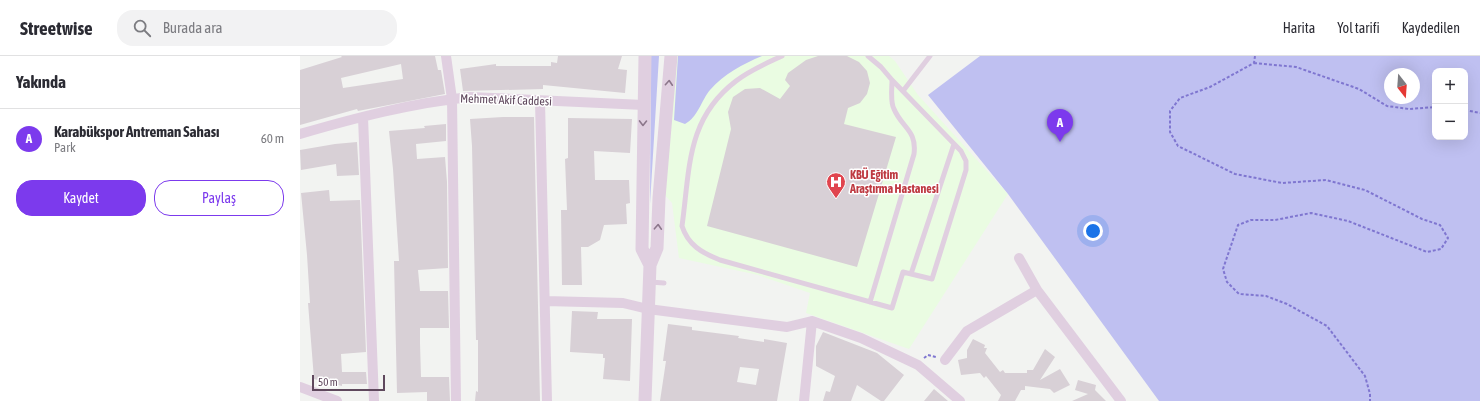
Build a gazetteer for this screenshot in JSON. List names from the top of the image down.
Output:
{
  "streets": {
    "street": ["Mehmet Akif Caddesi"]
  },
  "places": {
    "hospital": ["KBÜ Eğitim Araştırma Hastanesi"]
  },
  "scale_bar": "50 m",
  "north": "bottom",
  "page": {
    "header": "Streetwise",
    "search": "Burada ara",
    "nav": ["Harita", "Yol tarifi", "Kaydedilen"],
    "heading": "Yakında",
    "map_buttons": ["+", "−"],
    "list": [
      {
        "mark": "A",
        "name": "Karabükspor Antreman Sahası",
        "note": "Park",
        "value": "60 m"
      }
    ],
    "pins": "A",
    "buttons": ["Kaydet", "Paylaş"],
    "scale": "50 m"
  }
}
